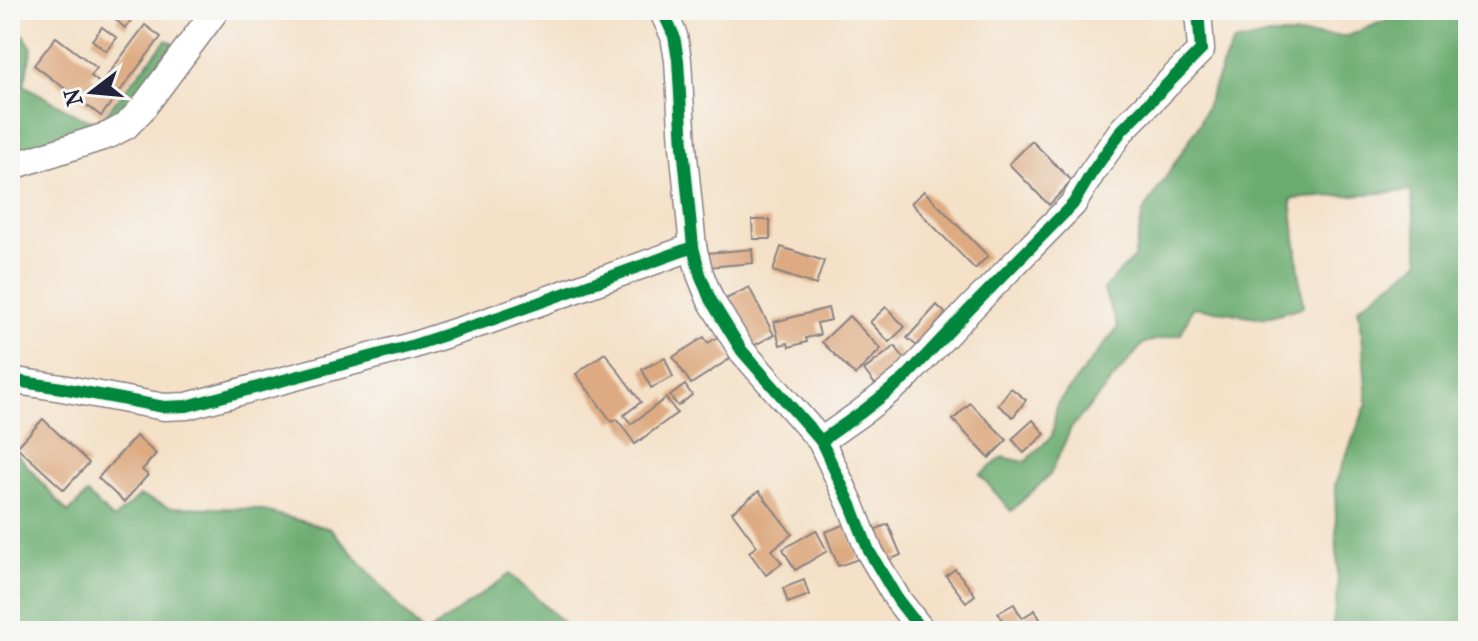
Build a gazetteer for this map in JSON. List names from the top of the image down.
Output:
{
  "north": "left"
}
